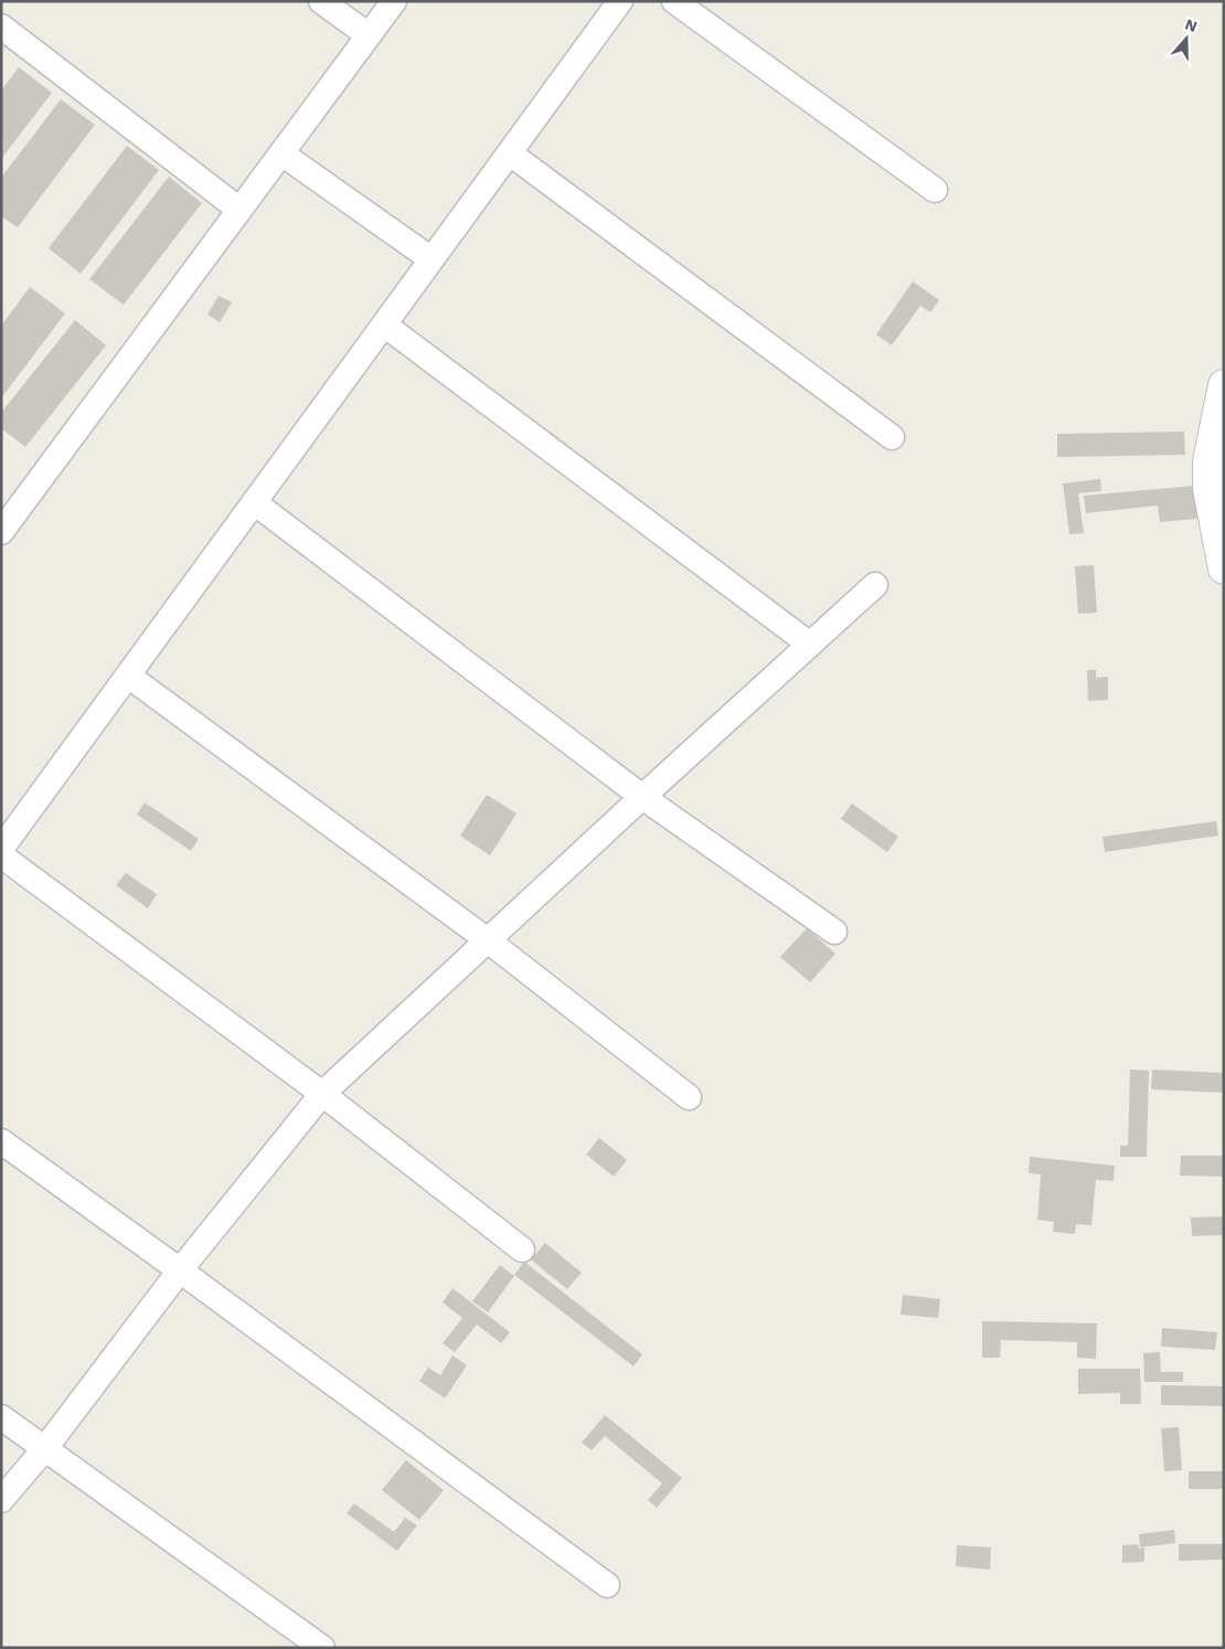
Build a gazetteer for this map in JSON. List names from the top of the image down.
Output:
{
  "north": "top"
}
